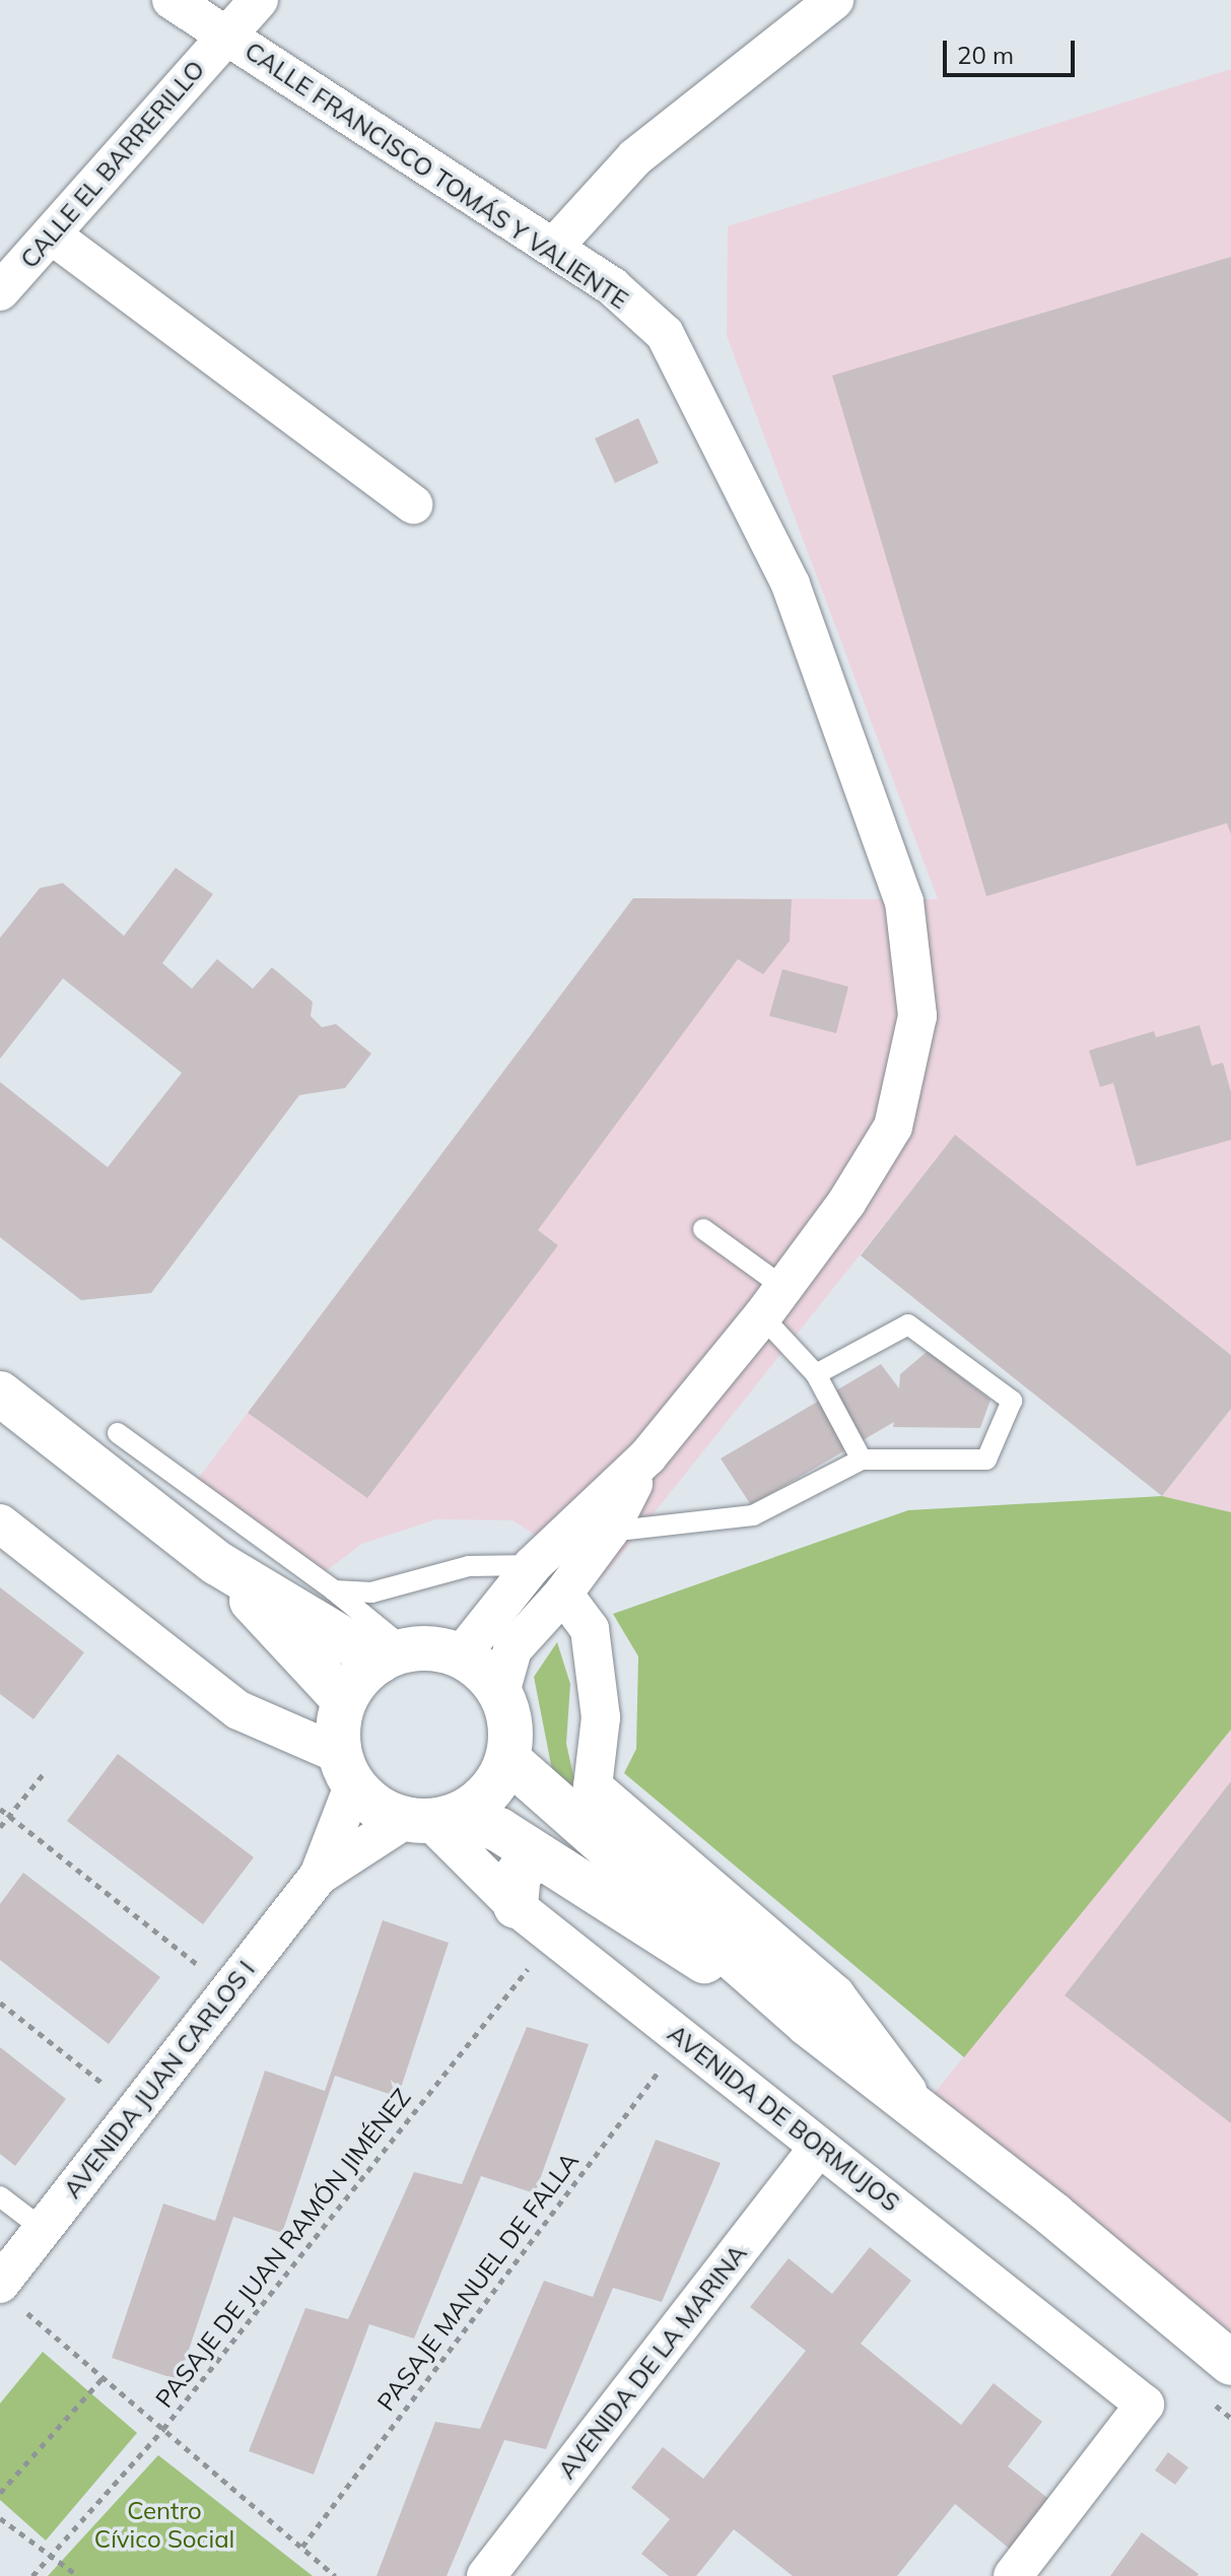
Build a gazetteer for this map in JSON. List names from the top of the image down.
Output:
{
  "streets": {
    "street": [
      "CALLE EL BARRERILLO",
      "CALLE FRANCISCO TOMÁS Y VALIENTE",
      "AVENIDA JUAN CARLOS I",
      "AVENIDA DE BORMUJOS",
      "AVENIDA DE LA MARINA"
    ],
    "path": ["PASAJE DE JUAN RAMÓN JIMÉNEZ", "PASAJE MANUEL DE FALLA"]
  },
  "crossings": [
    ["CALLE EL BARRERILLO", "CALLE FRANCISCO TOMÁS Y VALIENTE"],
    ["CALLE FRANCISCO TOMÁS Y VALIENTE", "AVENIDA JUAN CARLOS I"],
    ["CALLE FRANCISCO TOMÁS Y VALIENTE", "AVENIDA DE BORMUJOS"],
    ["AVENIDA JUAN CARLOS I", "AVENIDA DE BORMUJOS"],
    ["AVENIDA DE BORMUJOS", "PASAJE DE JUAN RAMÓN JIMÉNEZ"],
    ["AVENIDA DE BORMUJOS", "PASAJE MANUEL DE FALLA"],
    ["AVENIDA DE BORMUJOS", "AVENIDA DE LA MARINA"]
  ],
  "parks": ["Centro Cívico Social"],
  "scale_bar": "20 m"
}
